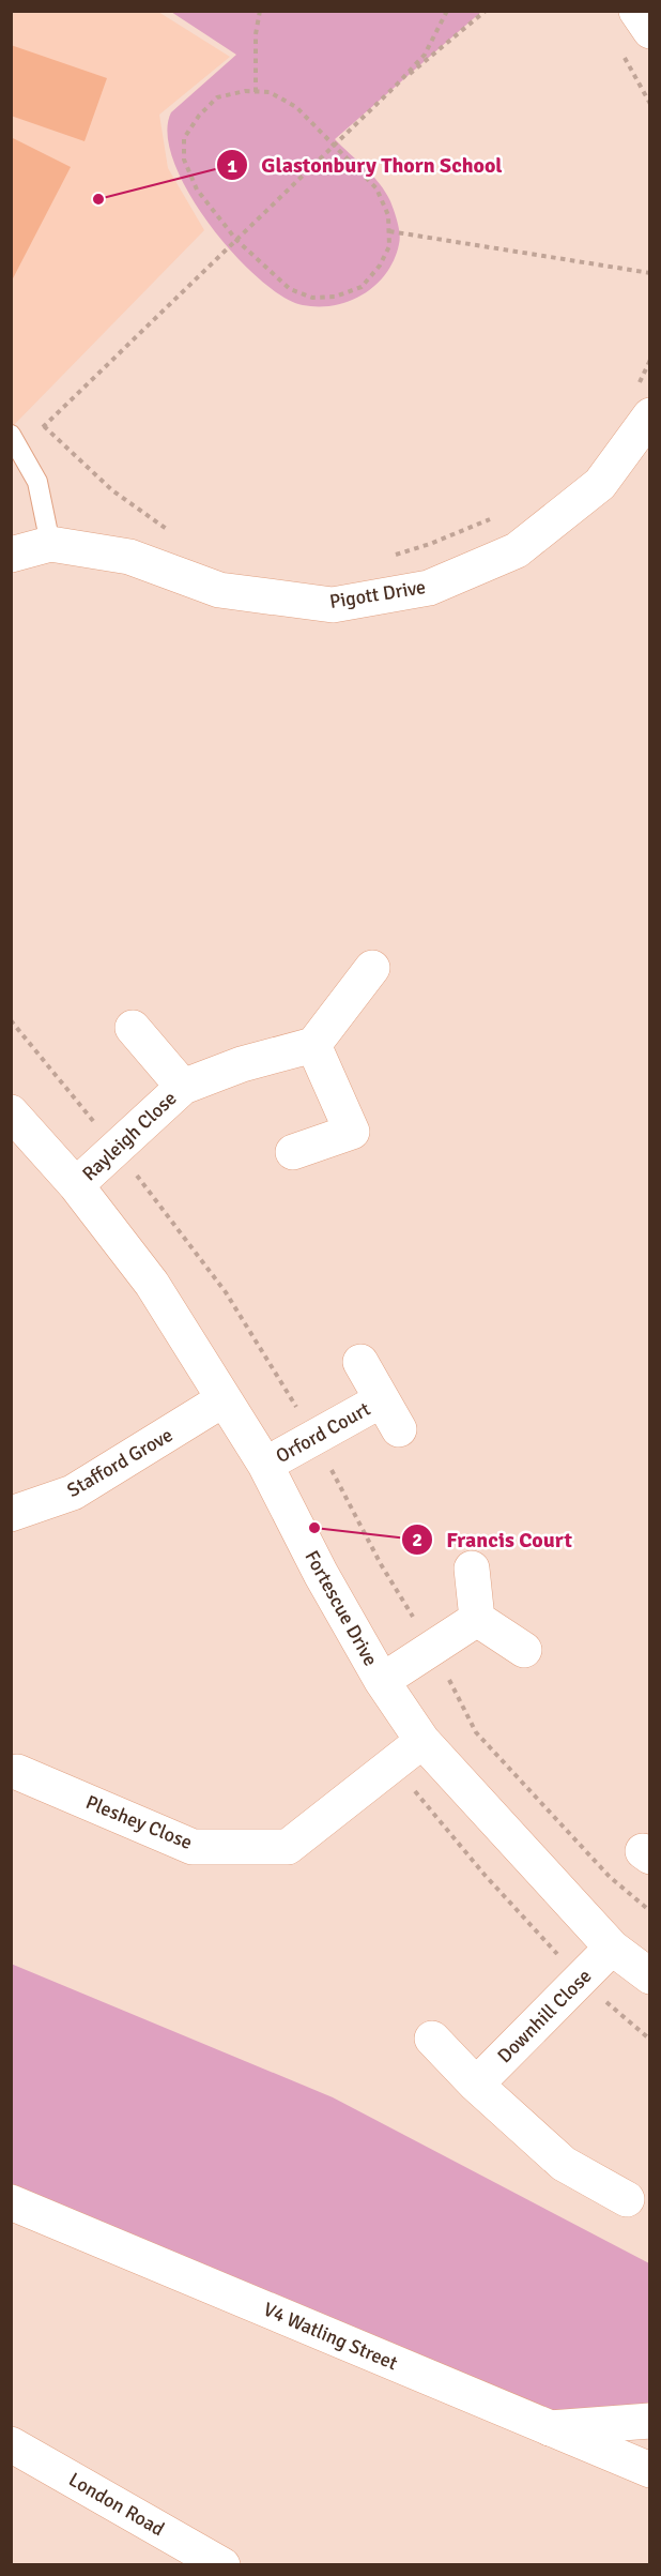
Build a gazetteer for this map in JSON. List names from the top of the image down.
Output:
{
  "streets": {
    "street": [
      "Pigott Drive",
      "Rayleigh Close",
      "Orford Court",
      "Stafford Grove",
      "Fortescue Drive",
      "Pleshey Close",
      "Downhill Close",
      "V4 Watling Street",
      "London Road"
    ]
  },
  "crossings": [
    ["Rayleigh Close", "Fortescue Drive"],
    ["Orford Court", "Fortescue Drive"],
    ["Stafford Grove", "Fortescue Drive"],
    ["Fortescue Drive", "Pleshey Close"],
    ["Fortescue Drive", "Downhill Close"]
  ],
  "places": ["Glastonbury Thorn School", "Francis Court"]
}
